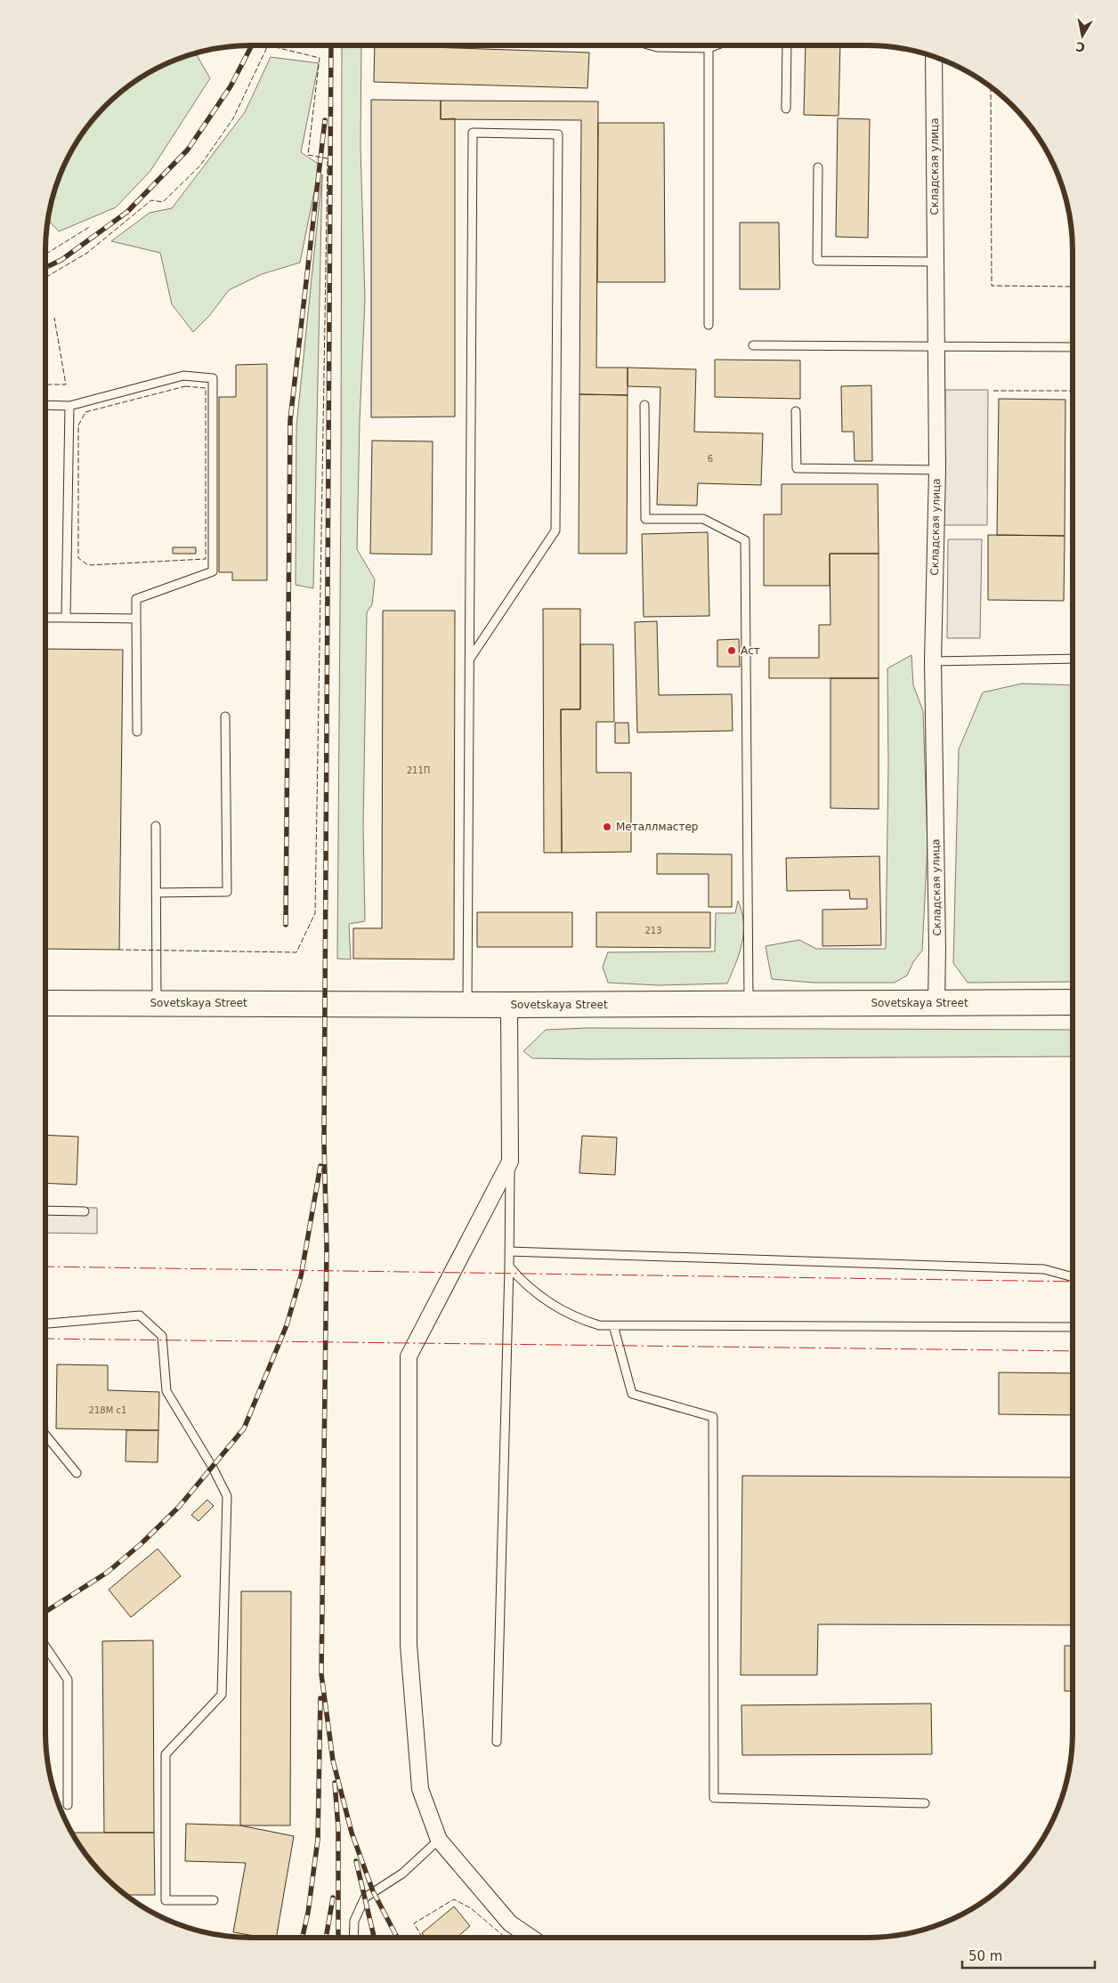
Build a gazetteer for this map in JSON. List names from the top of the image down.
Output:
{
  "streets": {
    "main road": ["Sovetskaya Street"],
    "street": ["Складская улица"]
  },
  "crossings": [
    ["Складская улица", "Sovetskaya Street"]
  ],
  "places": ["Аст", "Металлмастер"],
  "house_numbers": [
    "6",
    "211П",
    "213",
    "218М с1"
  ],
  "scale_bar": "50 m",
  "north": "bottom"
}
